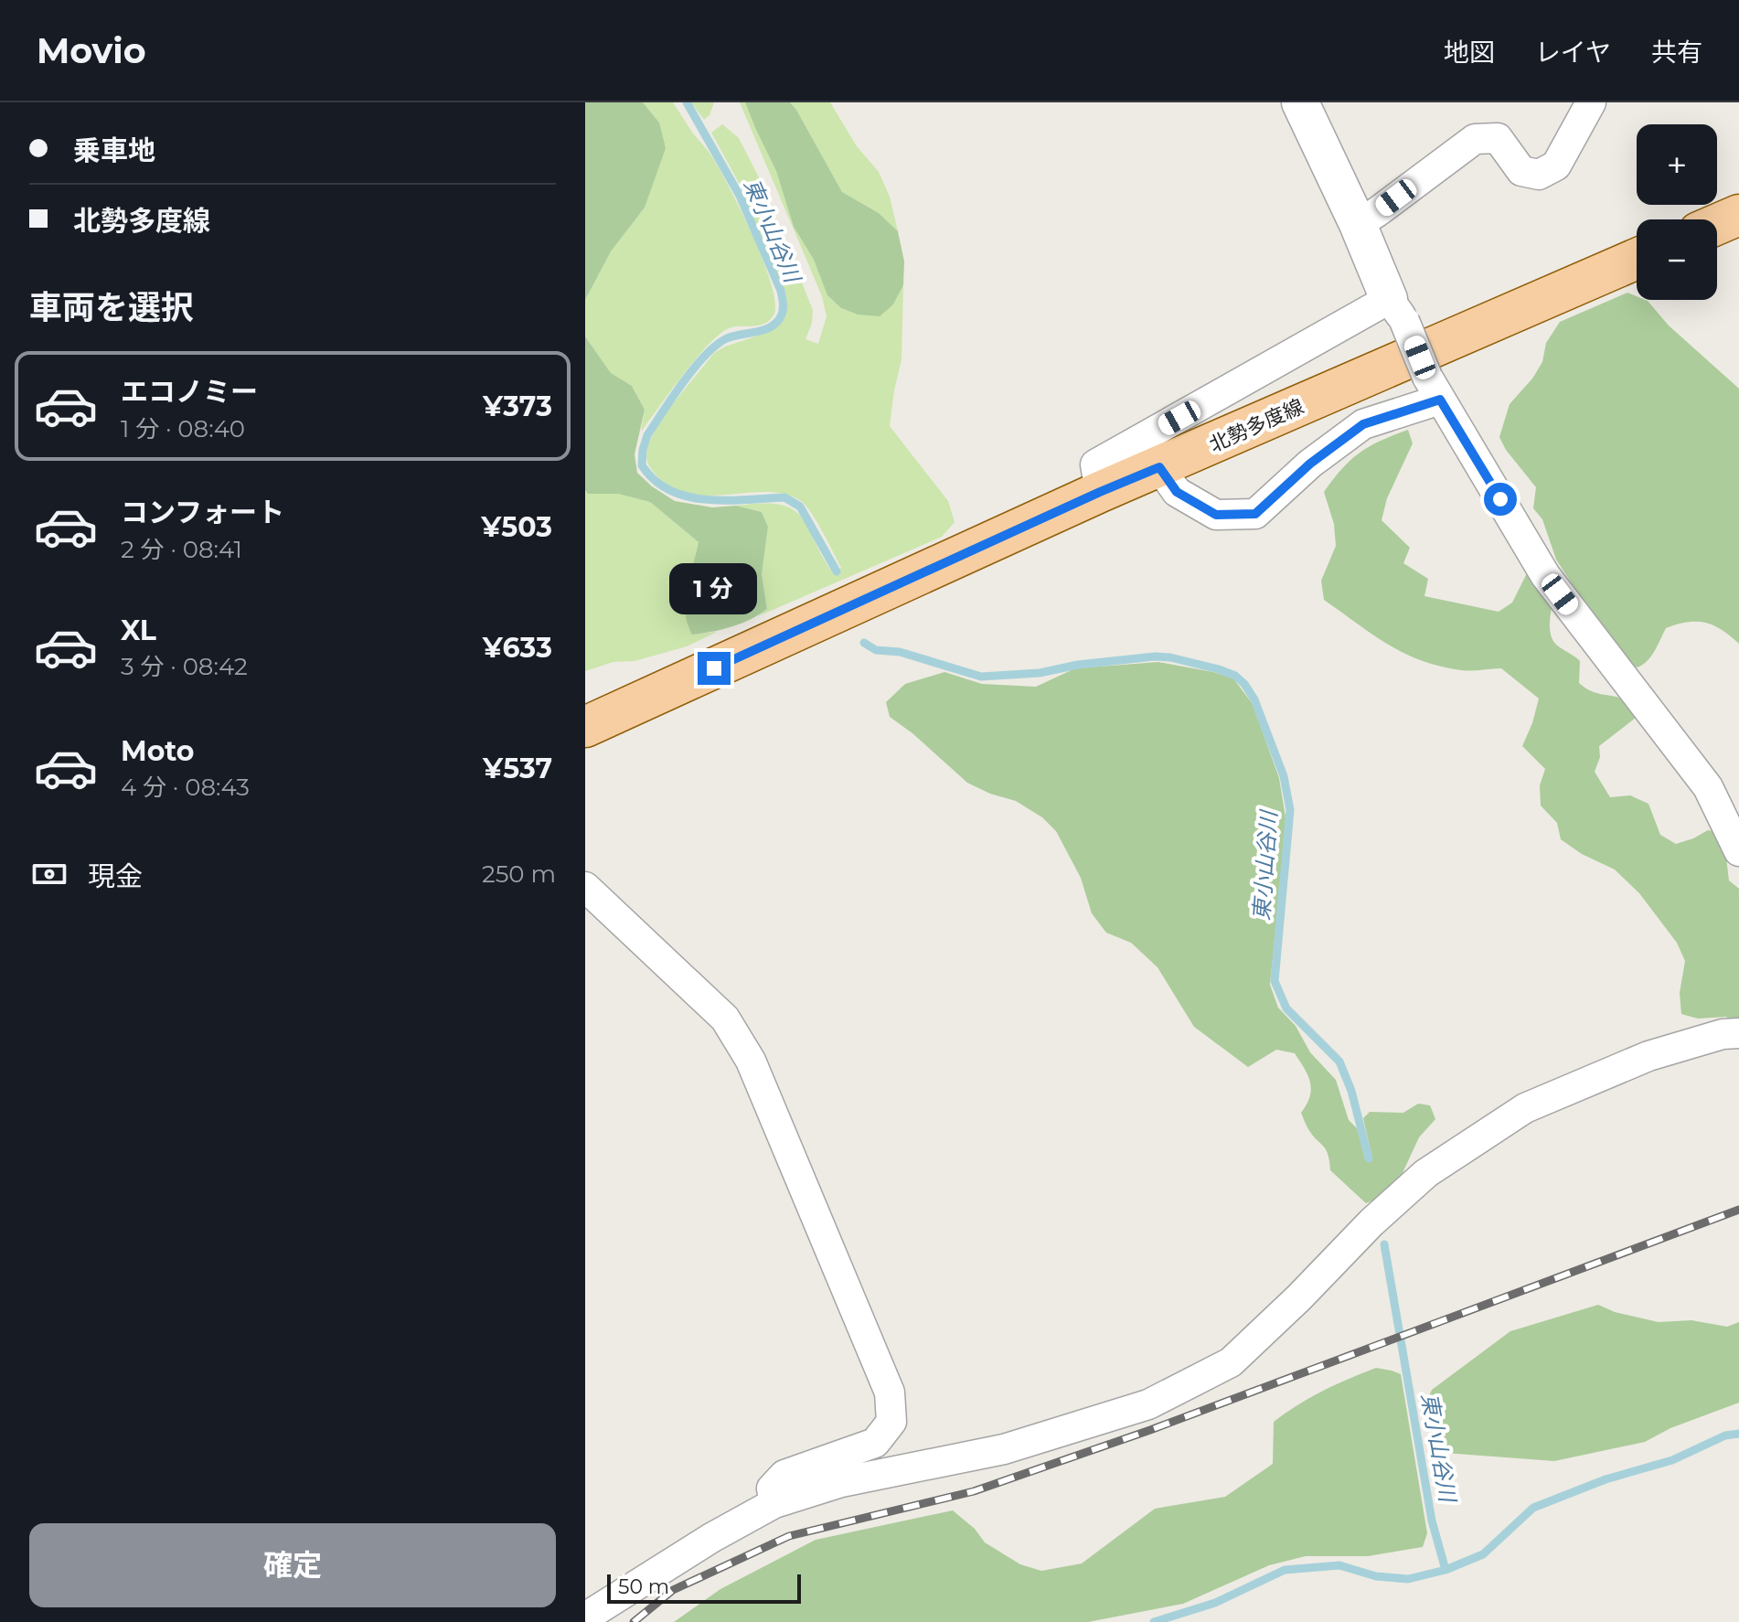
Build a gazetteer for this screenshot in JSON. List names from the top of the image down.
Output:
{
  "streets": {
    "main road": ["北勢多度線"]
  },
  "water": ["東小山谷川"],
  "scale_bar": "50 m",
  "page": {
    "header": "Movio",
    "nav": ["地図", "レイヤ", "共有"],
    "banner": ["乗車地", "北勢多度線"],
    "map_buttons": ["+", "−"],
    "heading": "車両を選択",
    "list": [
      {
        "name": "エコノミー",
        "note": "1 分 · 08:40",
        "value": "¥373"
      },
      {
        "name": "コンフォート",
        "note": "2 分 · 08:41",
        "value": "¥503"
      },
      {
        "name": "XL",
        "note": "3 分 · 08:42",
        "value": "¥633"
      },
      {
        "name": "Moto",
        "note": "4 分 · 08:43",
        "value": "¥537"
      }
    ],
    "bubble": "1 分",
    "pay": ["現金", "250 m"],
    "buttons": "確定",
    "scale": "50 m"
  }
}
